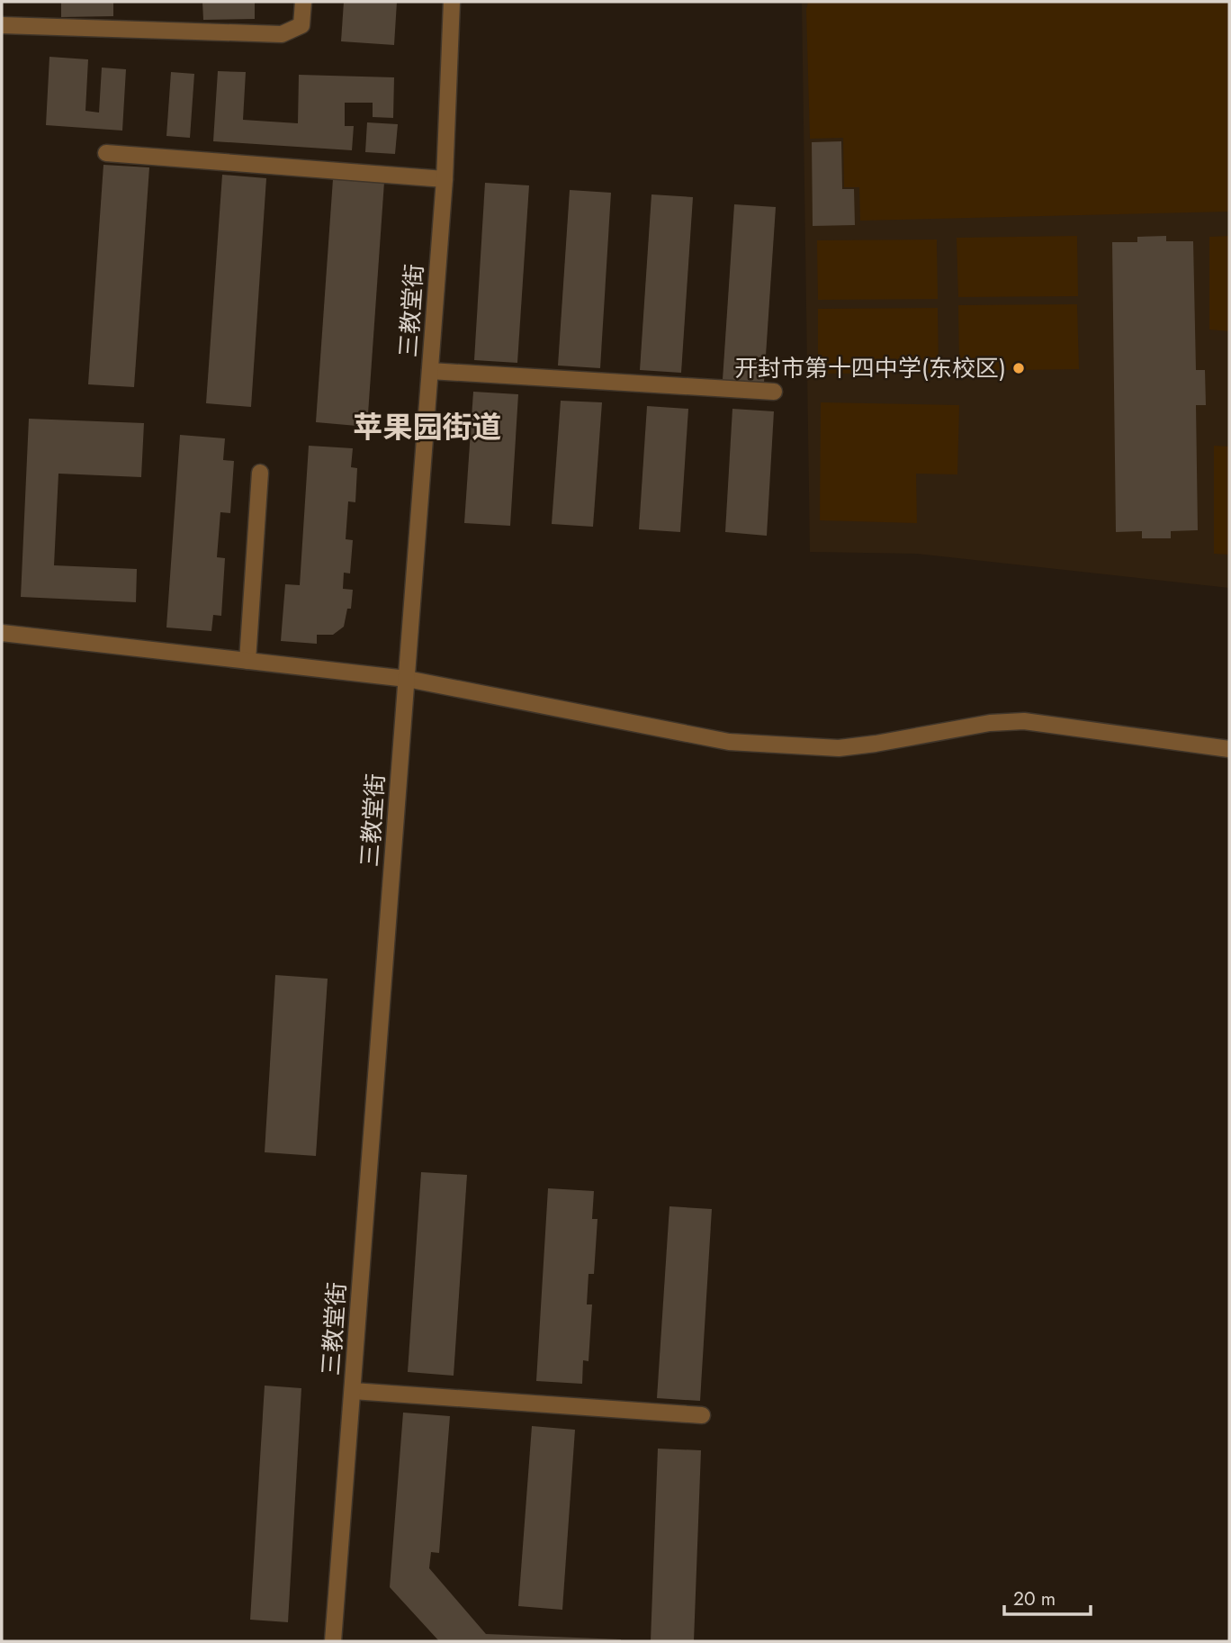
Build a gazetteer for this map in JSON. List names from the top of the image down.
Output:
{
  "streets": {
    "street": ["三教堂街"]
  },
  "districts": ["苹果园街道"],
  "places": ["开封市第十四中学(东校区)"],
  "scale_bar": "20 m"
}
